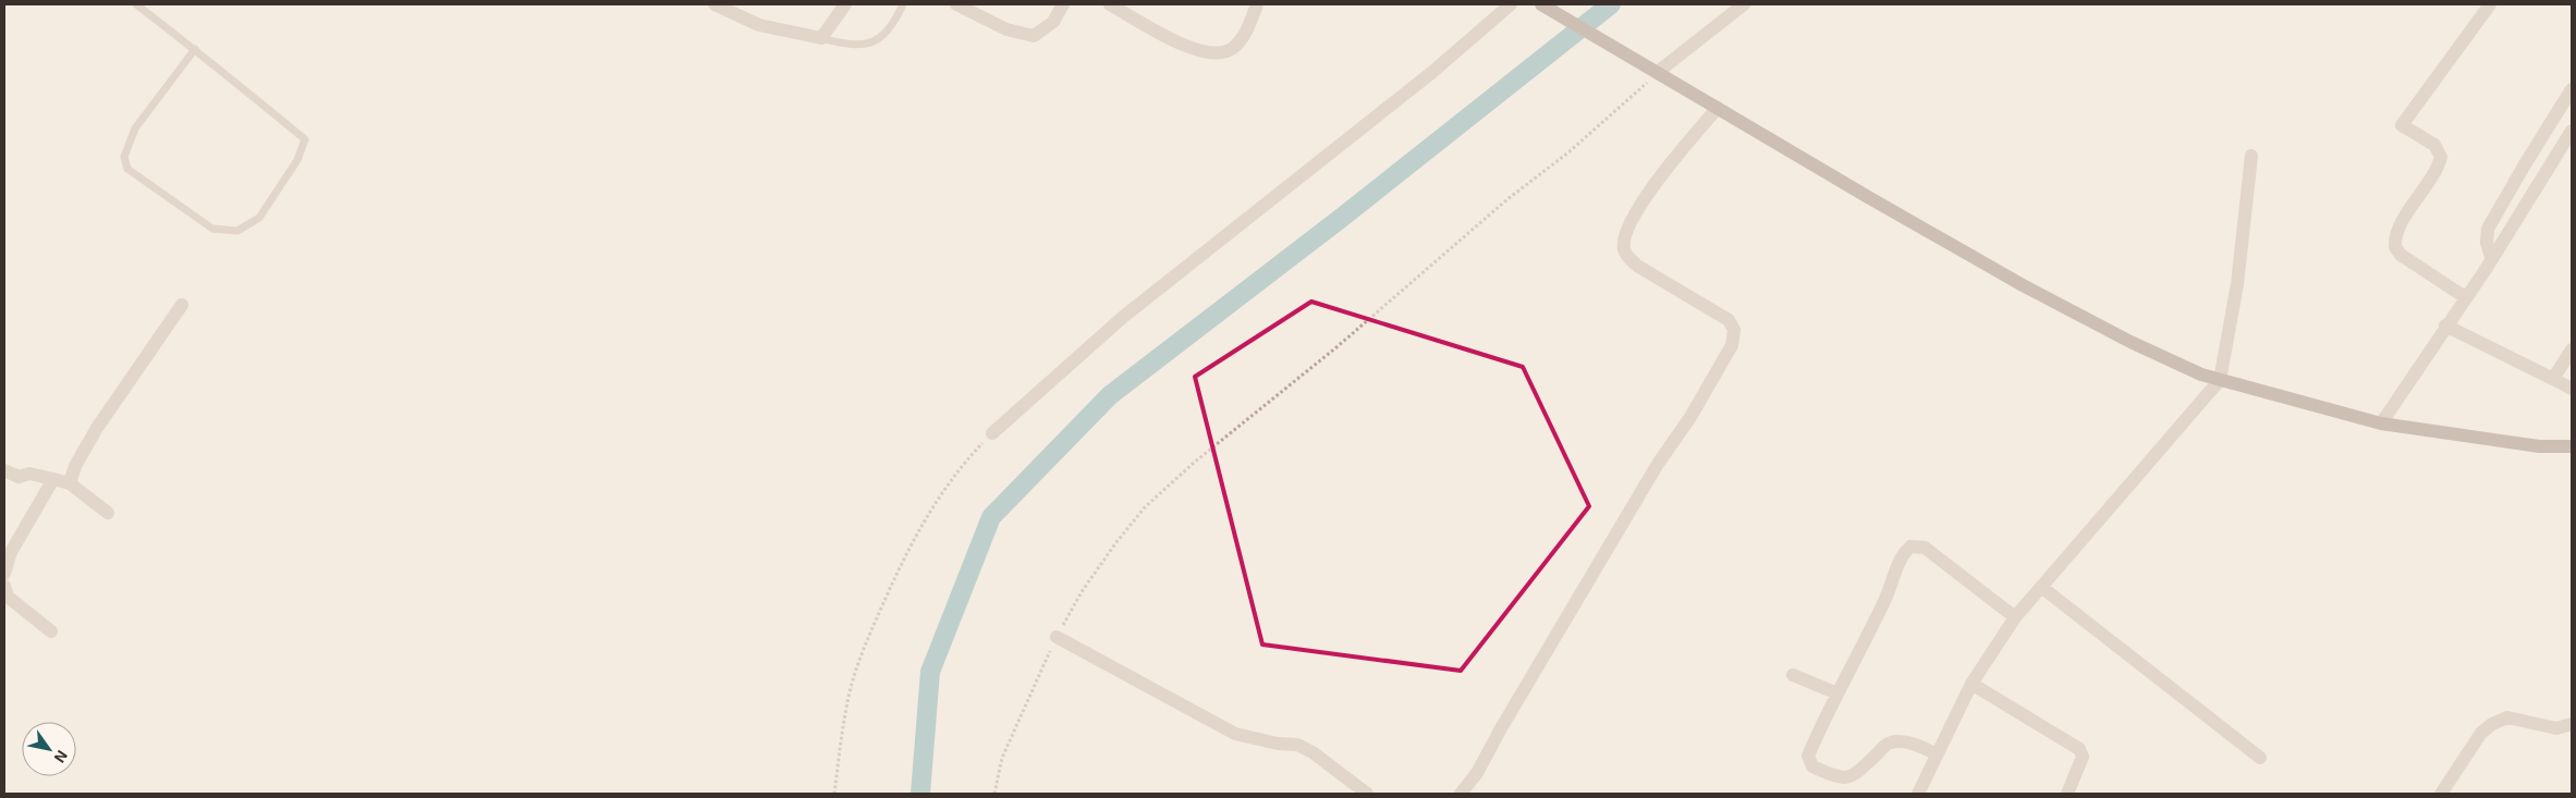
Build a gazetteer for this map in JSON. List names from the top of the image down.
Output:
{
  "north": "bottom right"
}
